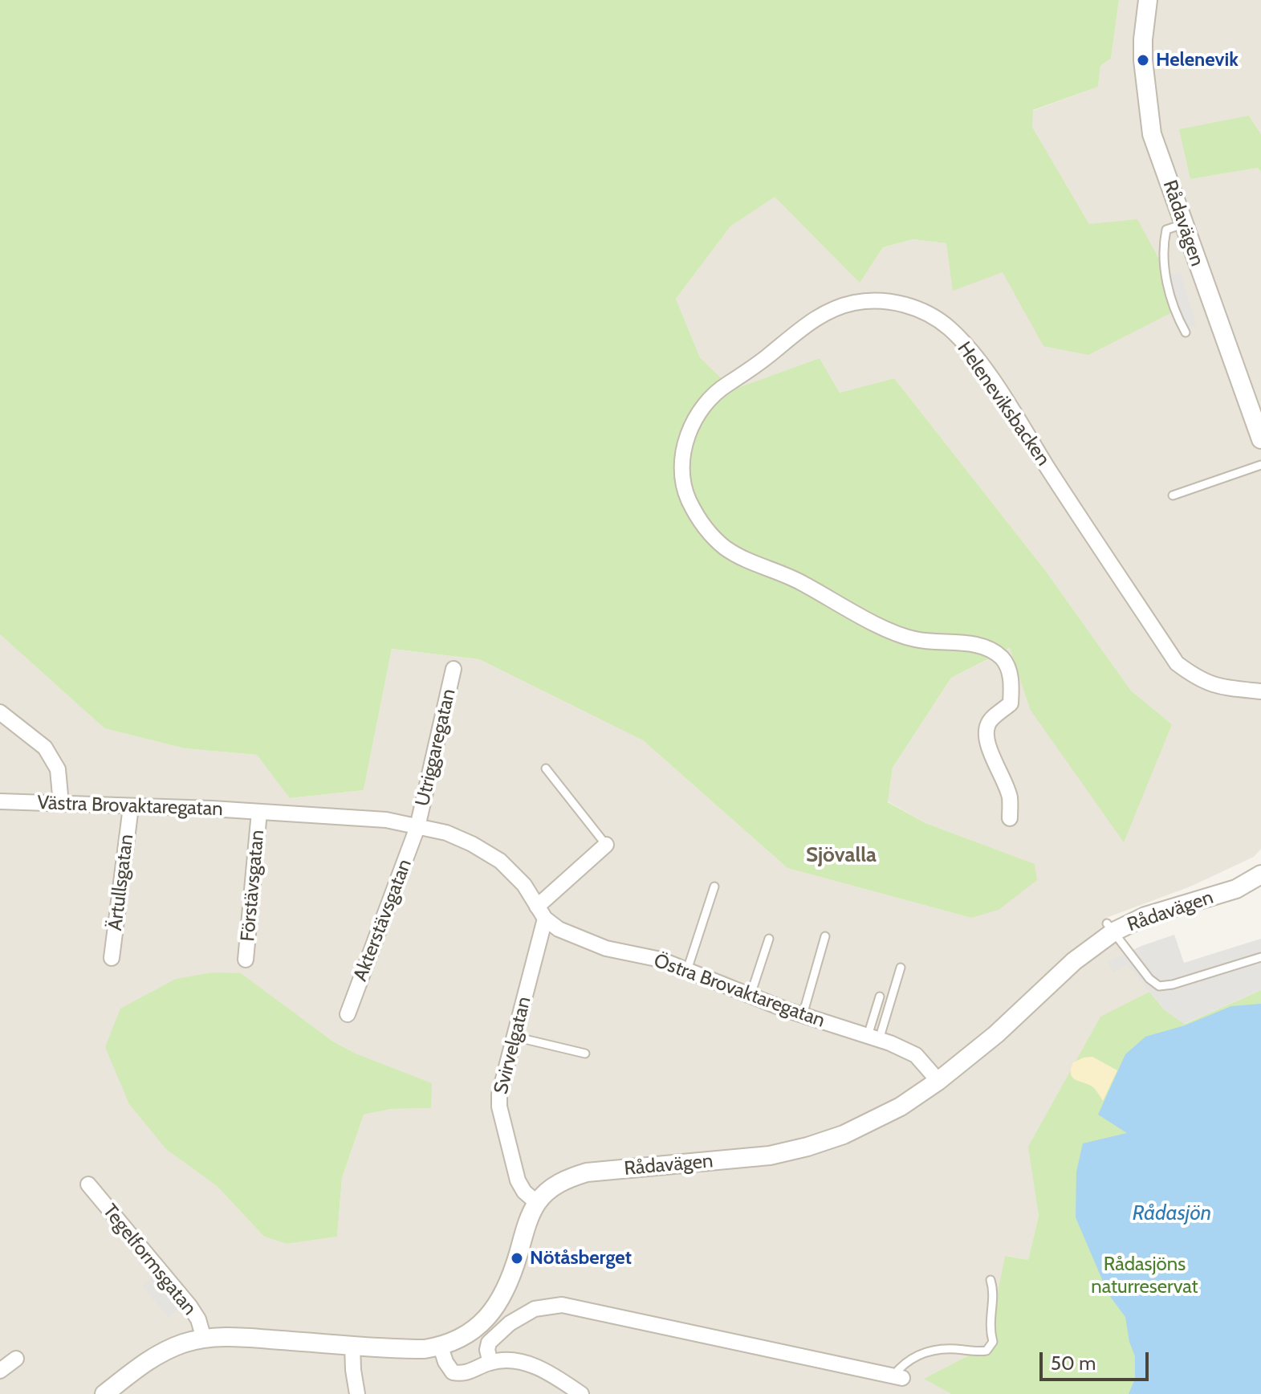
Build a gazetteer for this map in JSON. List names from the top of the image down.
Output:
{
  "streets": {
    "street": [
      "Rådavägen",
      "Heleneviksbacken",
      "Utriggaregatan",
      "Västra Brovaktaregatan",
      "Ärtullsgatan",
      "Förstävsgatan",
      "Akterstävsgatan",
      "Östra Brovaktaregatan",
      "Svirvelgatan",
      "Tegelformsgatan"
    ]
  },
  "crossings": [
    ["Rådavägen", "Östra Brovaktaregatan"],
    ["Rådavägen", "Svirvelgatan"],
    ["Rådavägen", "Tegelformsgatan"],
    ["Utriggaregatan", "Akterstävsgatan"],
    ["Utriggaregatan", "Östra Brovaktaregatan"],
    ["Västra Brovaktaregatan", "Ärtullsgatan"],
    ["Västra Brovaktaregatan", "Förstävsgatan"],
    ["Västra Brovaktaregatan", "Östra Brovaktaregatan"],
    ["Förstävsgatan", "Östra Brovaktaregatan"],
    ["Akterstävsgatan", "Östra Brovaktaregatan"],
    ["Östra Brovaktaregatan", "Svirvelgatan"]
  ],
  "districts": ["Sjövalla"],
  "water": ["Rådasjön"],
  "parks": ["Rådasjöns naturreservat"],
  "places": ["Helenevik", "Nötåsberget"],
  "scale_bar": "50 m"
}
